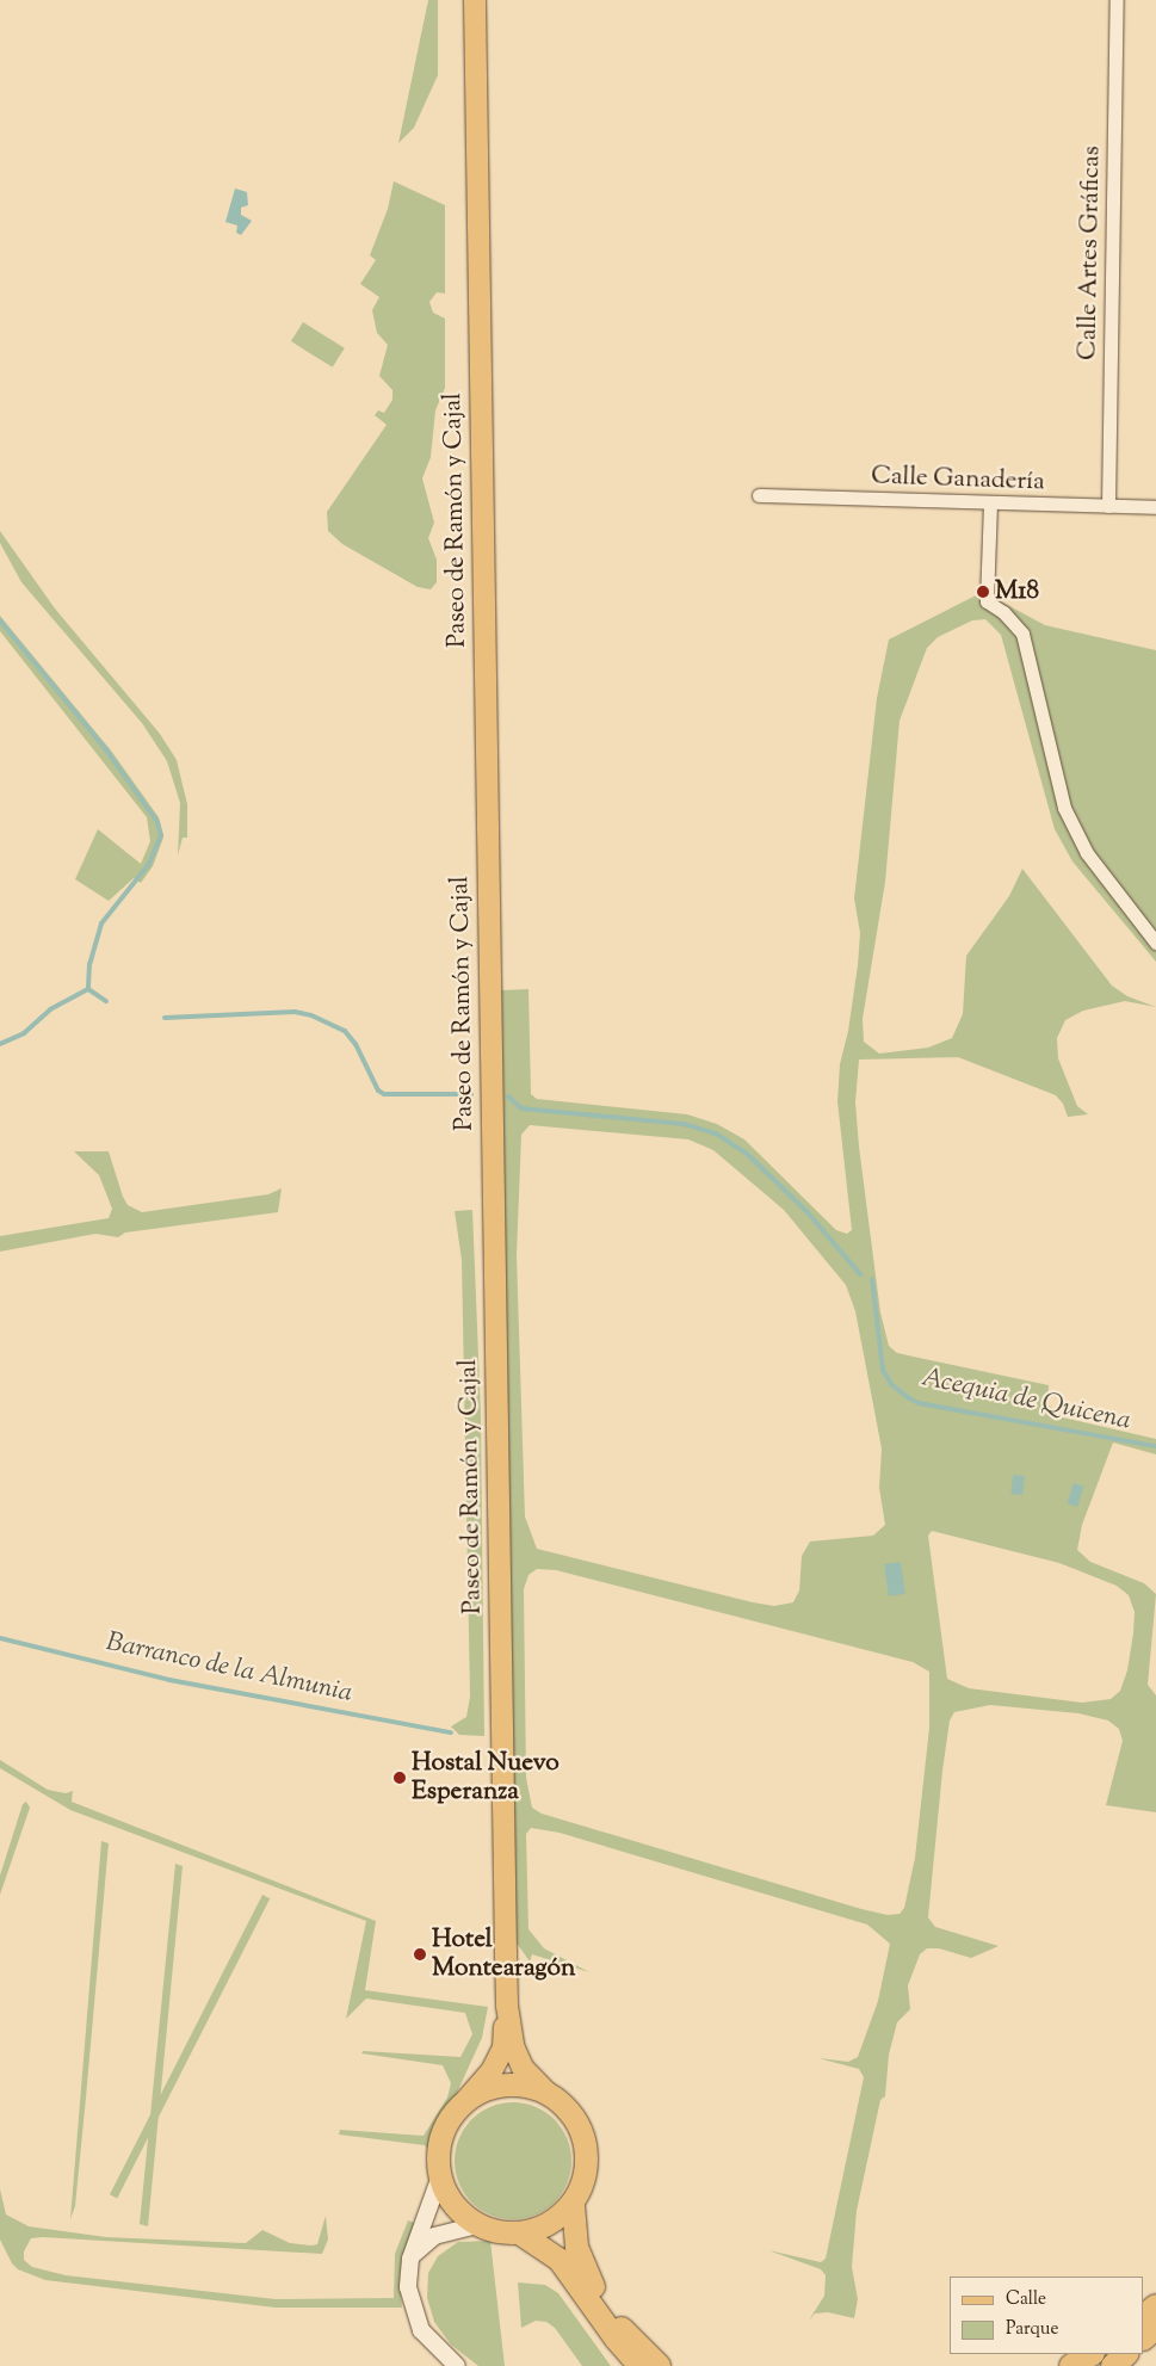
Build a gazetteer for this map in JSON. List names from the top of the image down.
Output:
{
  "streets": {
    "main road": ["Paseo de Ramón y Cajal"],
    "street": ["Calle Artes Gráficas", "Calle Ganadería"]
  },
  "crossings": [
    ["Calle Artes Gráficas", "Calle Ganadería"]
  ],
  "water": ["Acequia de Quicena", "Barranco de la Almunia"],
  "places": ["M18", "Hostal Nuevo Esperanza", "Hotel Montearagón"],
  "legend": ["Calle", "Parque"]
}
